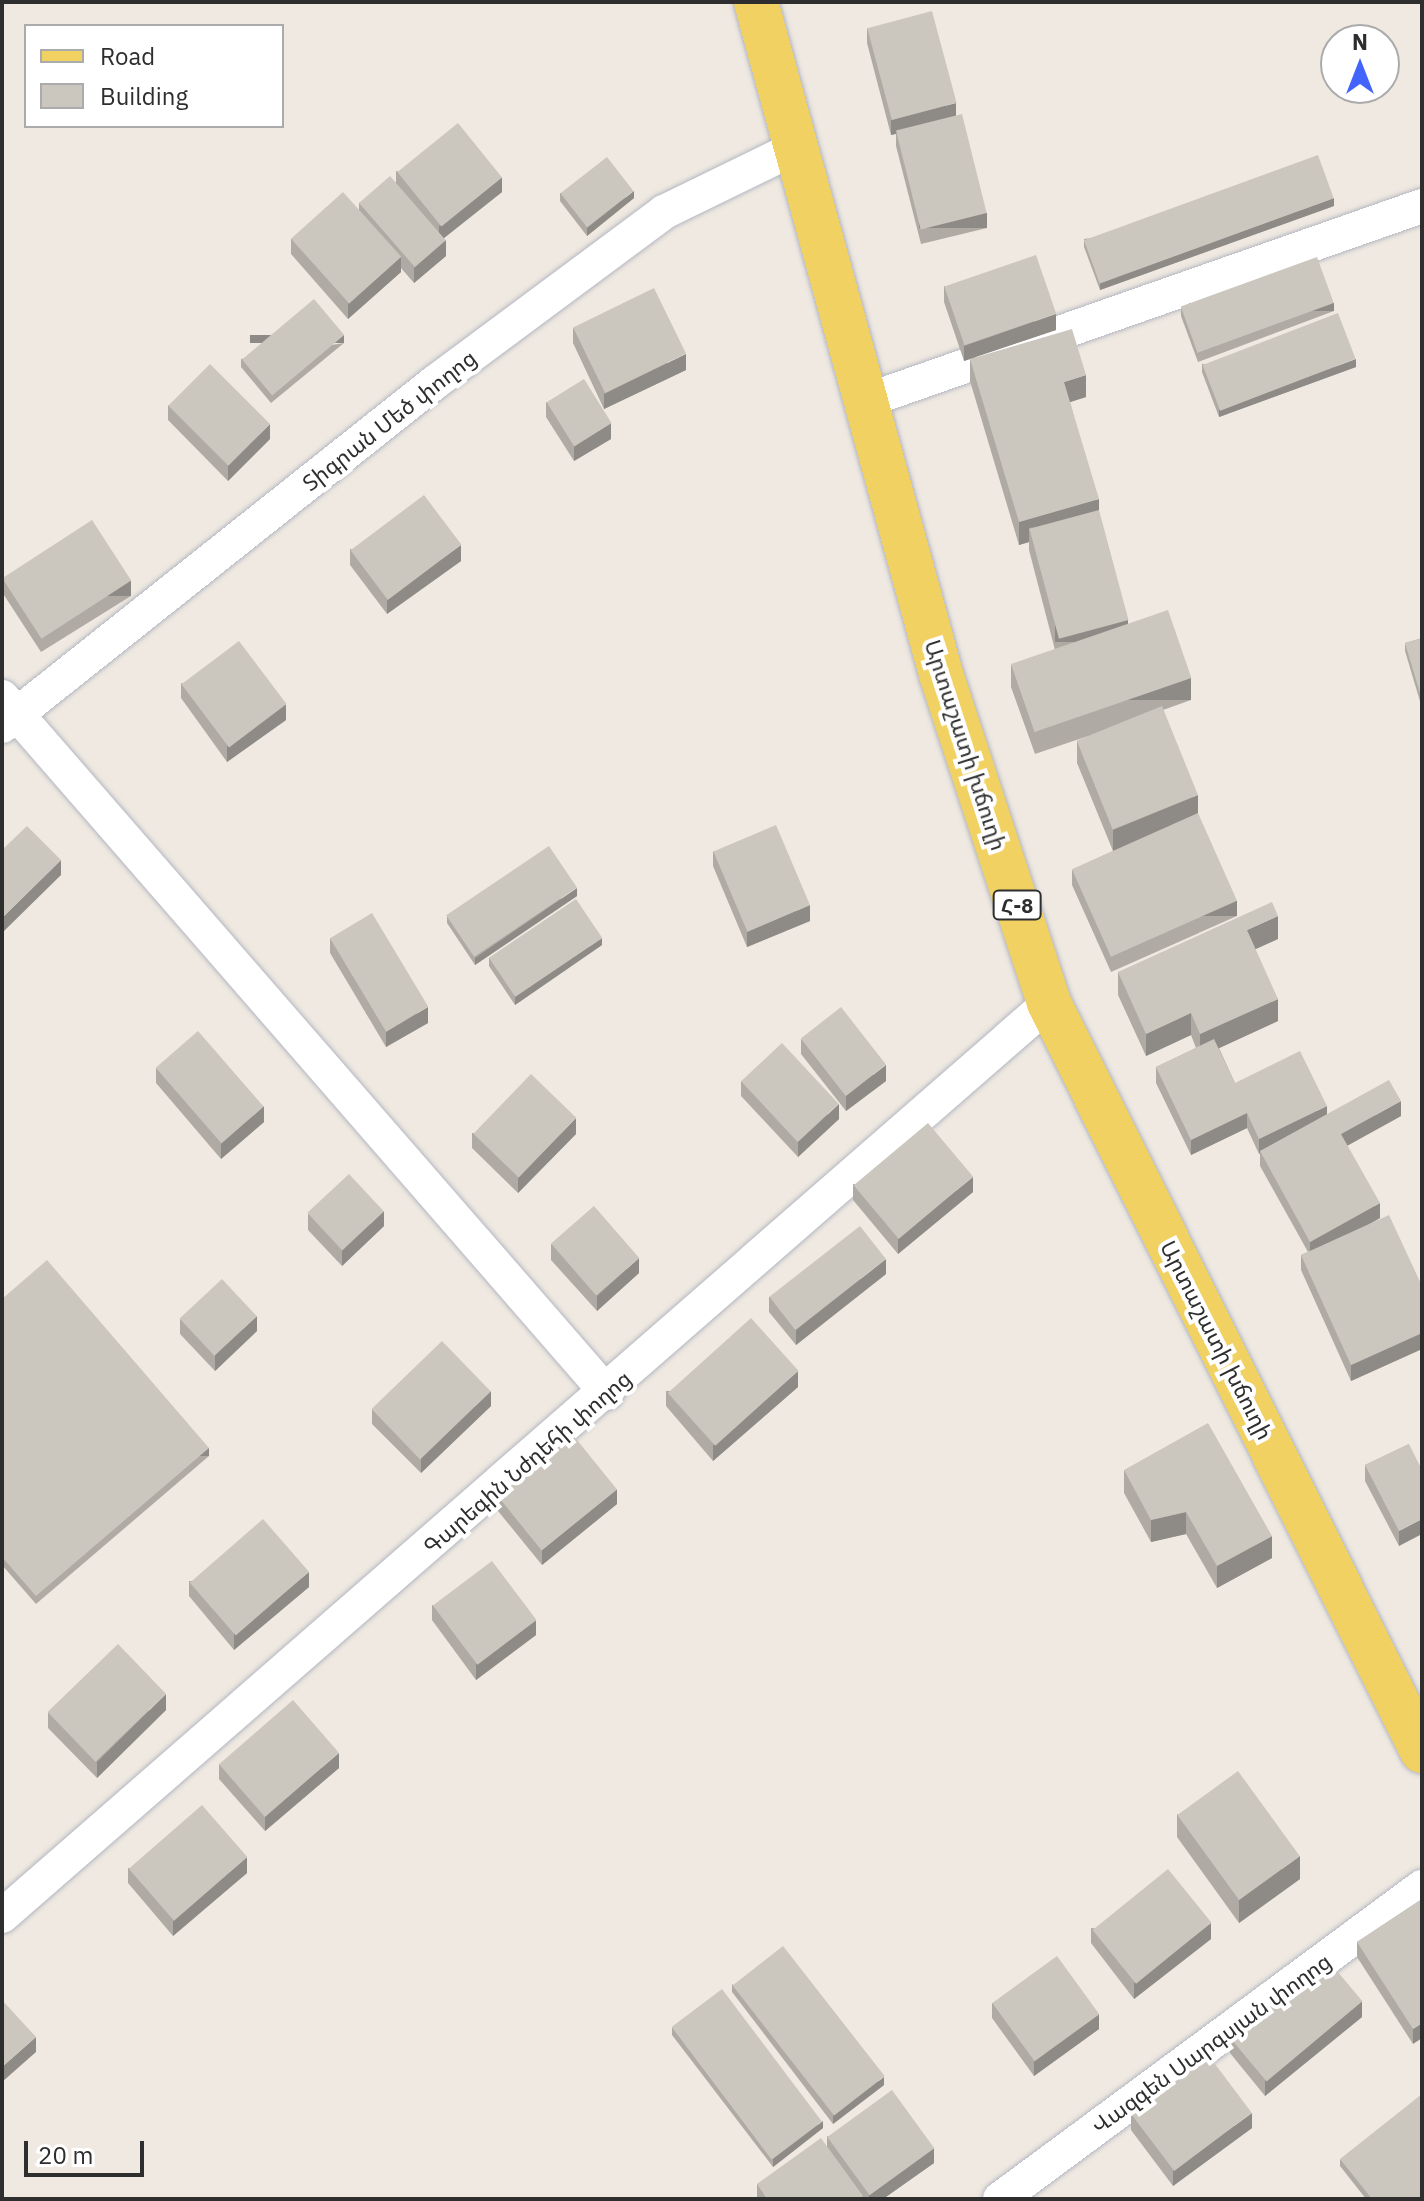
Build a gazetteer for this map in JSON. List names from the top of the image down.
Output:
{
  "streets": {
    "main road": ["Արտաշատի խճուղի", "Հ-8"],
    "street": ["Տիգրան Մեծ փողոց", "Գարեգին Նժդեհի փողոց", "Վազգեն Սարգսյան փողոց"]
  },
  "crossings": [
    ["Տիգրան Մեծ փողոց", "Արտաշատի խճուղի"],
    ["Արտաշատի խճուղի", "Գարեգին Նժդեհի փողոց"]
  ],
  "legend": ["Road", "Building"],
  "scale_bar": "20 m",
  "north": "top"
}
